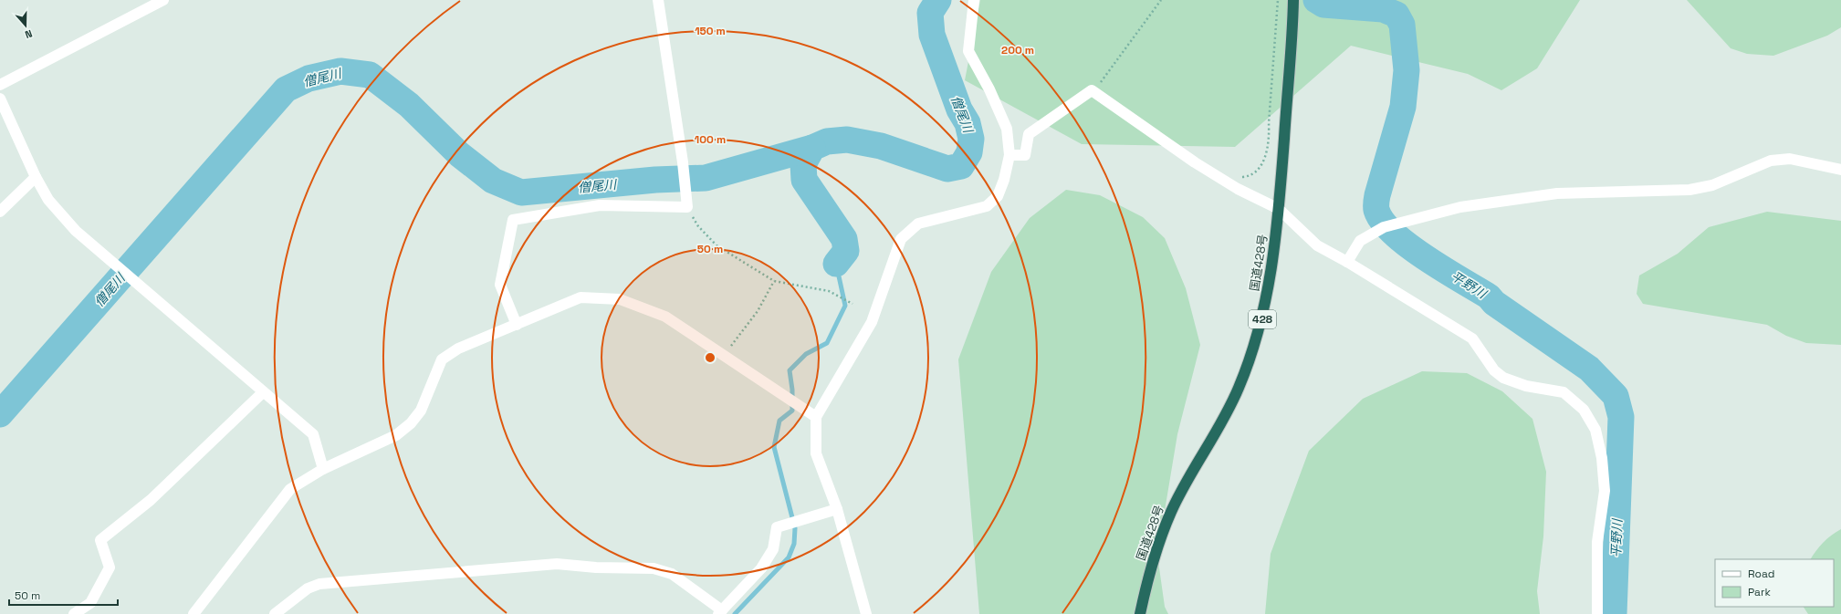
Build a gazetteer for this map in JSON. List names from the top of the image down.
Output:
{
  "streets": {
    "highway": ["国道428号", "428"]
  },
  "water": ["僧尾川", "平野川"],
  "legend": ["Road", "Park"],
  "scale_bar": "50 m",
  "north": "bottom",
  "rings": [
    "150 m",
    "200 m",
    "100 m",
    "50 m"
  ]
}
